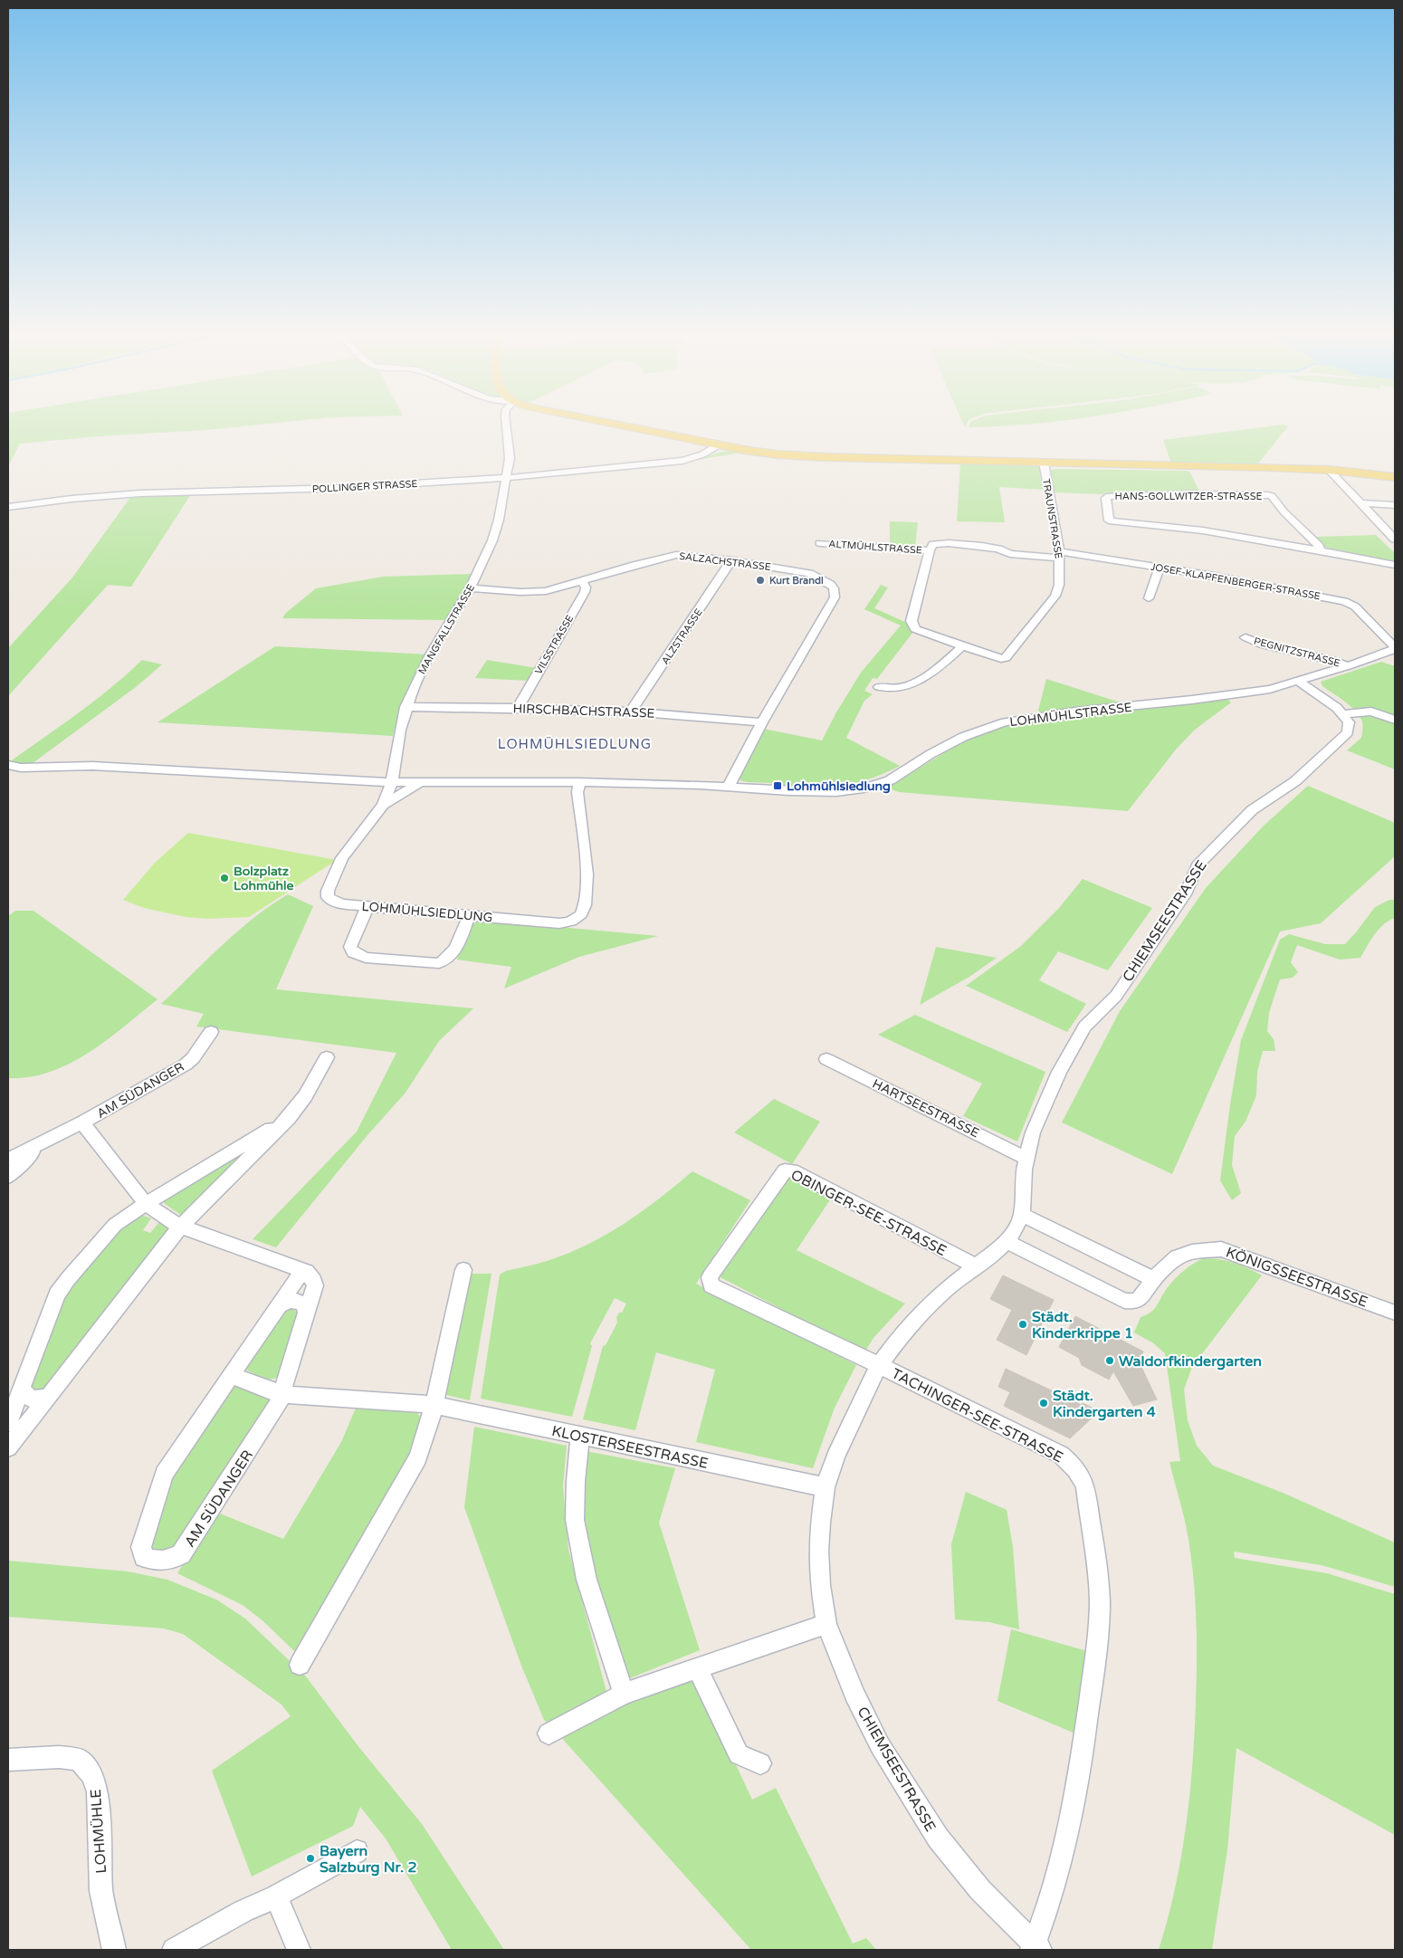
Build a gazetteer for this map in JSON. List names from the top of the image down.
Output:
{
  "streets": {
    "street": [
      "POLLINGER STRASSE",
      "HANS-GOLLWITZER-STRASSE",
      "TRAUNSTRASSE",
      "ALTMÜHLSTRASSE",
      "SALZACHSTRASSE",
      "JOSEF-KLAPFENBERGER-STRASSE",
      "MANGFALLSTRASSE",
      "ALZSTRASSE",
      "VILSSTRASSE",
      "PEGNITZSTRASSE",
      "HIRSCHBACHSTRASSE",
      "LOHMÜHLSTRASSE",
      "LOHMÜHLSIEDLUNG",
      "CHIEMSEESTRASSE",
      "AM SÜDANGER",
      "HARTSEESTRASSE",
      "OBINGER-SEE-STRASSE",
      "KÖNIGSSEESTRASSE",
      "TACHINGER-SEE-STRASSE",
      "KLOSTERSEESTRASSE",
      "LOHMÜHLE"
    ]
  },
  "crossings": [
    ["POLLINGER STRASSE", "MANGFALLSTRASSE"],
    ["TRAUNSTRASSE", "ALTMÜHLSTRASSE"],
    ["TRAUNSTRASSE", "JOSEF-KLAPFENBERGER-STRASSE"],
    ["ALTMÜHLSTRASSE", "JOSEF-KLAPFENBERGER-STRASSE"],
    ["SALZACHSTRASSE", "MANGFALLSTRASSE"],
    ["SALZACHSTRASSE", "ALZSTRASSE"],
    ["SALZACHSTRASSE", "VILSSTRASSE"],
    ["SALZACHSTRASSE", "HIRSCHBACHSTRASSE"],
    ["SALZACHSTRASSE", "LOHMÜHLSTRASSE"],
    ["SALZACHSTRASSE", "LOHMÜHLSIEDLUNG"],
    ["JOSEF-KLAPFENBERGER-STRASSE", "LOHMÜHLSTRASSE"],
    ["MANGFALLSTRASSE", "HIRSCHBACHSTRASSE"],
    ["MANGFALLSTRASSE", "LOHMÜHLSIEDLUNG"],
    ["ALZSTRASSE", "HIRSCHBACHSTRASSE"],
    ["VILSSTRASSE", "HIRSCHBACHSTRASSE"],
    ["PEGNITZSTRASSE", "LOHMÜHLSTRASSE"],
    ["LOHMÜHLSTRASSE", "LOHMÜHLSIEDLUNG"],
    ["CHIEMSEESTRASSE", "HARTSEESTRASSE"],
    ["CHIEMSEESTRASSE", "OBINGER-SEE-STRASSE"],
    ["CHIEMSEESTRASSE", "KÖNIGSSEESTRASSE"],
    ["CHIEMSEESTRASSE", "TACHINGER-SEE-STRASSE"],
    ["CHIEMSEESTRASSE", "KLOSTERSEESTRASSE"],
    ["OBINGER-SEE-STRASSE", "TACHINGER-SEE-STRASSE"]
  ],
  "districts": ["LOHMÜHLSIEDLUNG"],
  "places": {
    "other": [
      "Kurt Brandl",
      "Bolzplatz Lohmühle",
      "Städt. Kinderkrippe 1",
      "Waldorfkindergarten",
      "Städt. Kindergarten 4",
      "Bayern Salzburg Nr. 2"
    ],
    "transit": ["Lohmühlsiedlung"]
  }
}
